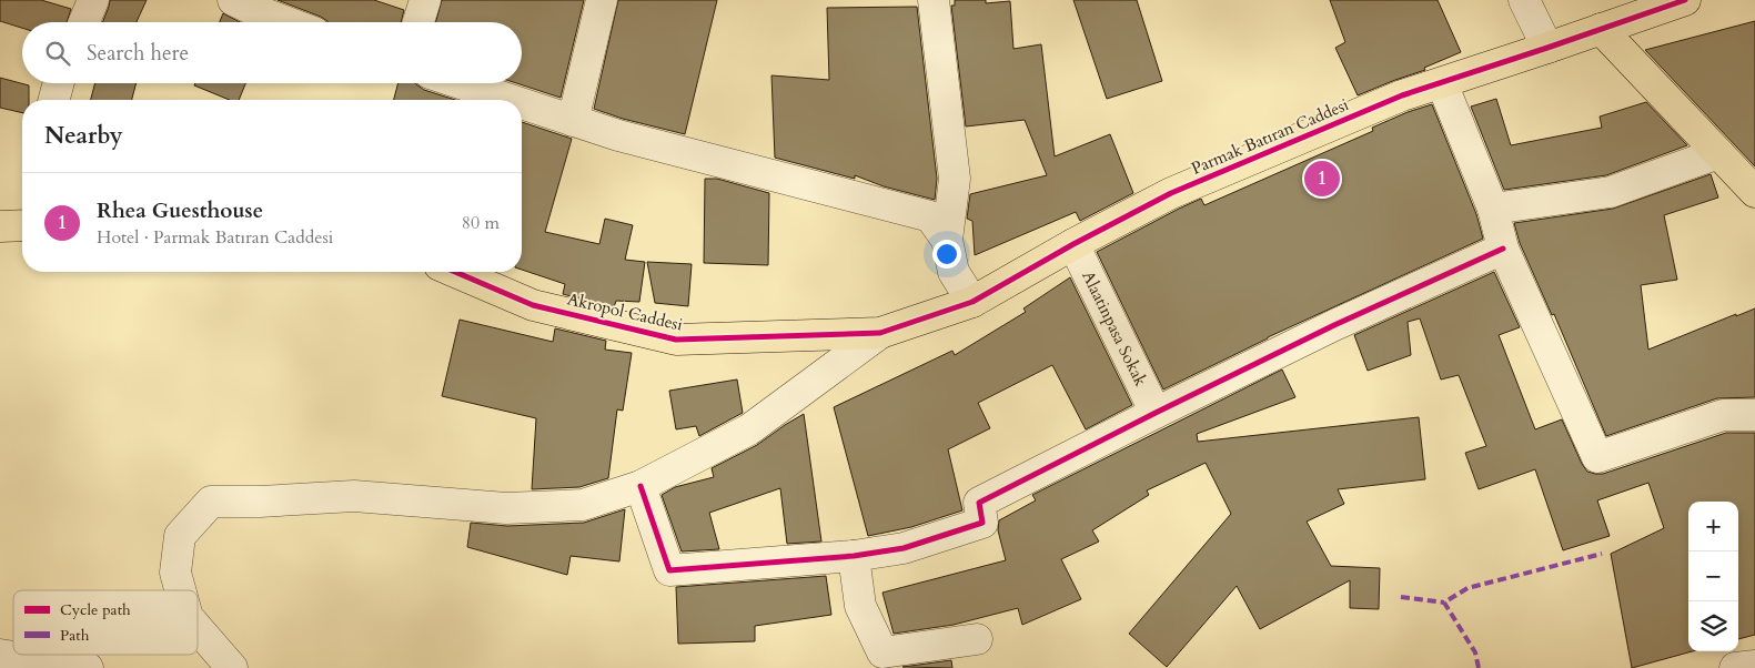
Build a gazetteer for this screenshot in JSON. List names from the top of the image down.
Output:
{
  "streets": {
    "main road": ["Parmak Batıran Caddesi", "Akropol Caddesi"],
    "street": ["Alaatinpasa Sokak"]
  },
  "crossings": [
    ["Parmak Batıran Caddesi", "Akropol Caddesi"],
    ["Parmak Batıran Caddesi", "Alaatinpasa Sokak"]
  ],
  "legend": ["Cycle path", "Path"],
  "page": {
    "search": "Search here",
    "heading": "Nearby",
    "pins": "1",
    "list": [
      {
        "mark": "1",
        "name": "Rhea Guesthouse",
        "note": "Hotel · Parmak Batıran Caddesi",
        "value": "80 m"
      }
    ],
    "map_buttons": ["+", "−"]
  }
}
